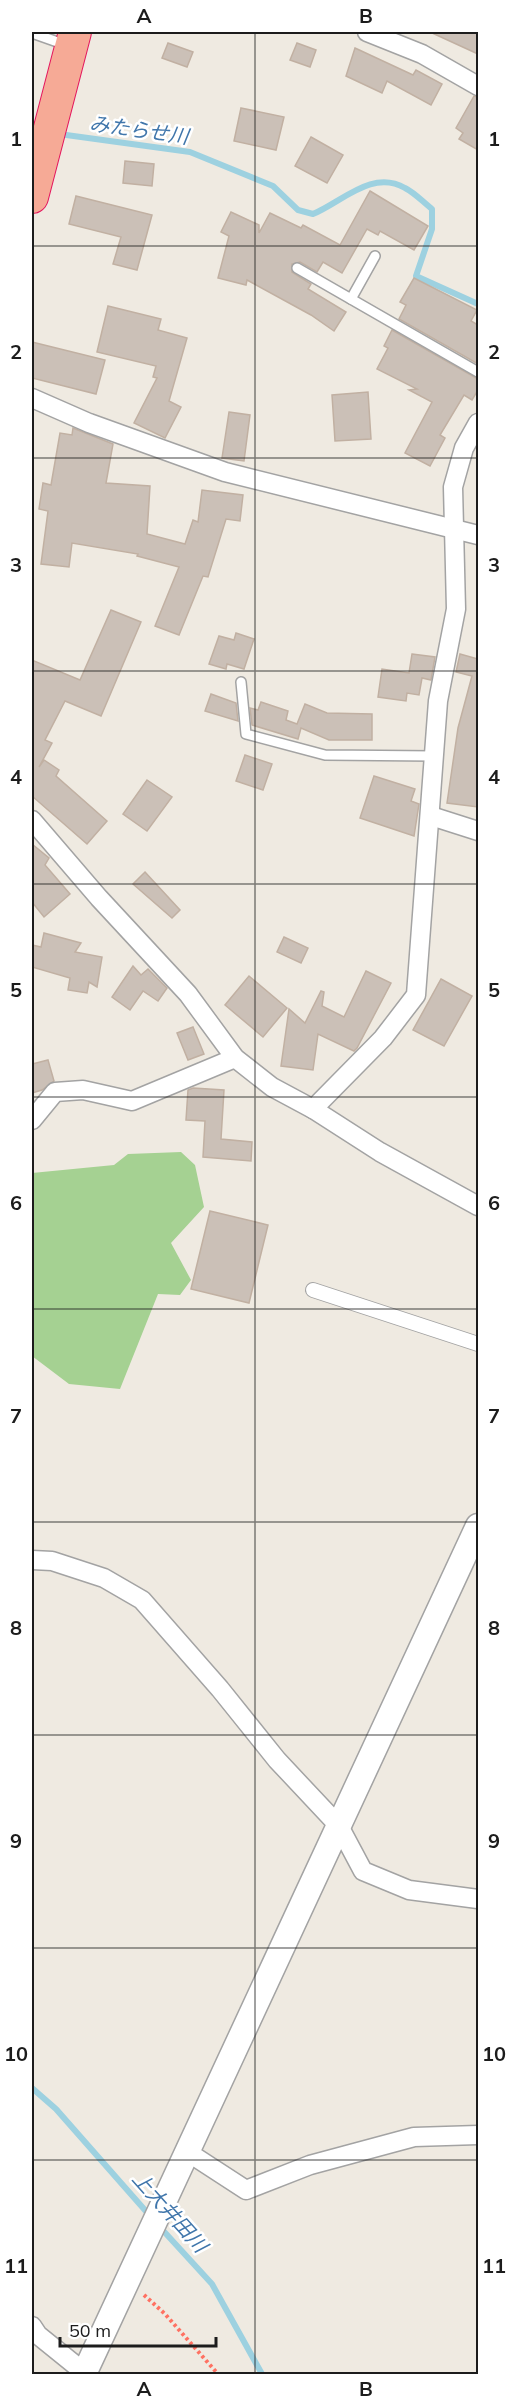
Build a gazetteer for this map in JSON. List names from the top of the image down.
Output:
{
  "water": ["みたらせ川", "上大井田川"],
  "scale_bar": "50 m",
  "grid": {
    "columns": ["A", "B"],
    "rows": [
      "1",
      "2",
      "3",
      "4",
      "5",
      "6",
      "7",
      "8",
      "9",
      "10",
      "11"
    ]
  }
}
